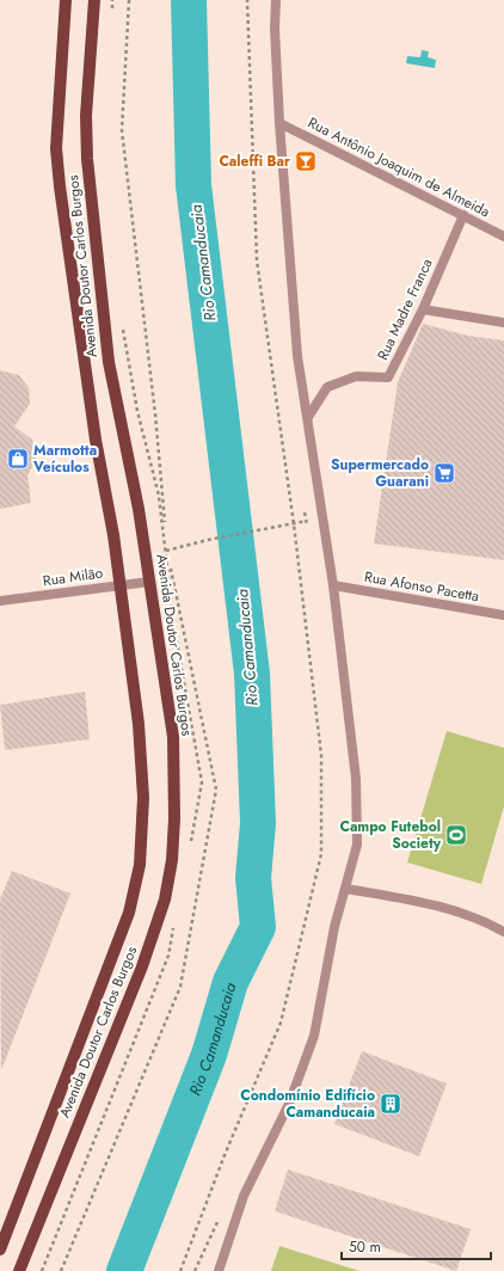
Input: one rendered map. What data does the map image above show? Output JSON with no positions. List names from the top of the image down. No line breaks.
{"streets":{"main road":["Avenida Doutor Carlos Burgos"],"street":["Rua Antônio Joaquim de Almeida","Rua Madre Franca","Rua Milão","Rua Afonso Pacetta"]},"crossings":[["Rua Antônio Joaquim de Almeida","Rua Madre Franca"],["Avenida Doutor Carlos Burgos","Rua Milão"]],"water":["Rio Camanducaia"],"places":{"bar":["Caleffi Bar"],"shop":["Marmotta Veículos"],"supermarket":["Supermercado Guarani"],"sports":["Campo Futebol Society"],"building":["Condomínio Edifício Camanducaia"]},"scale_bar":"50 m"}
